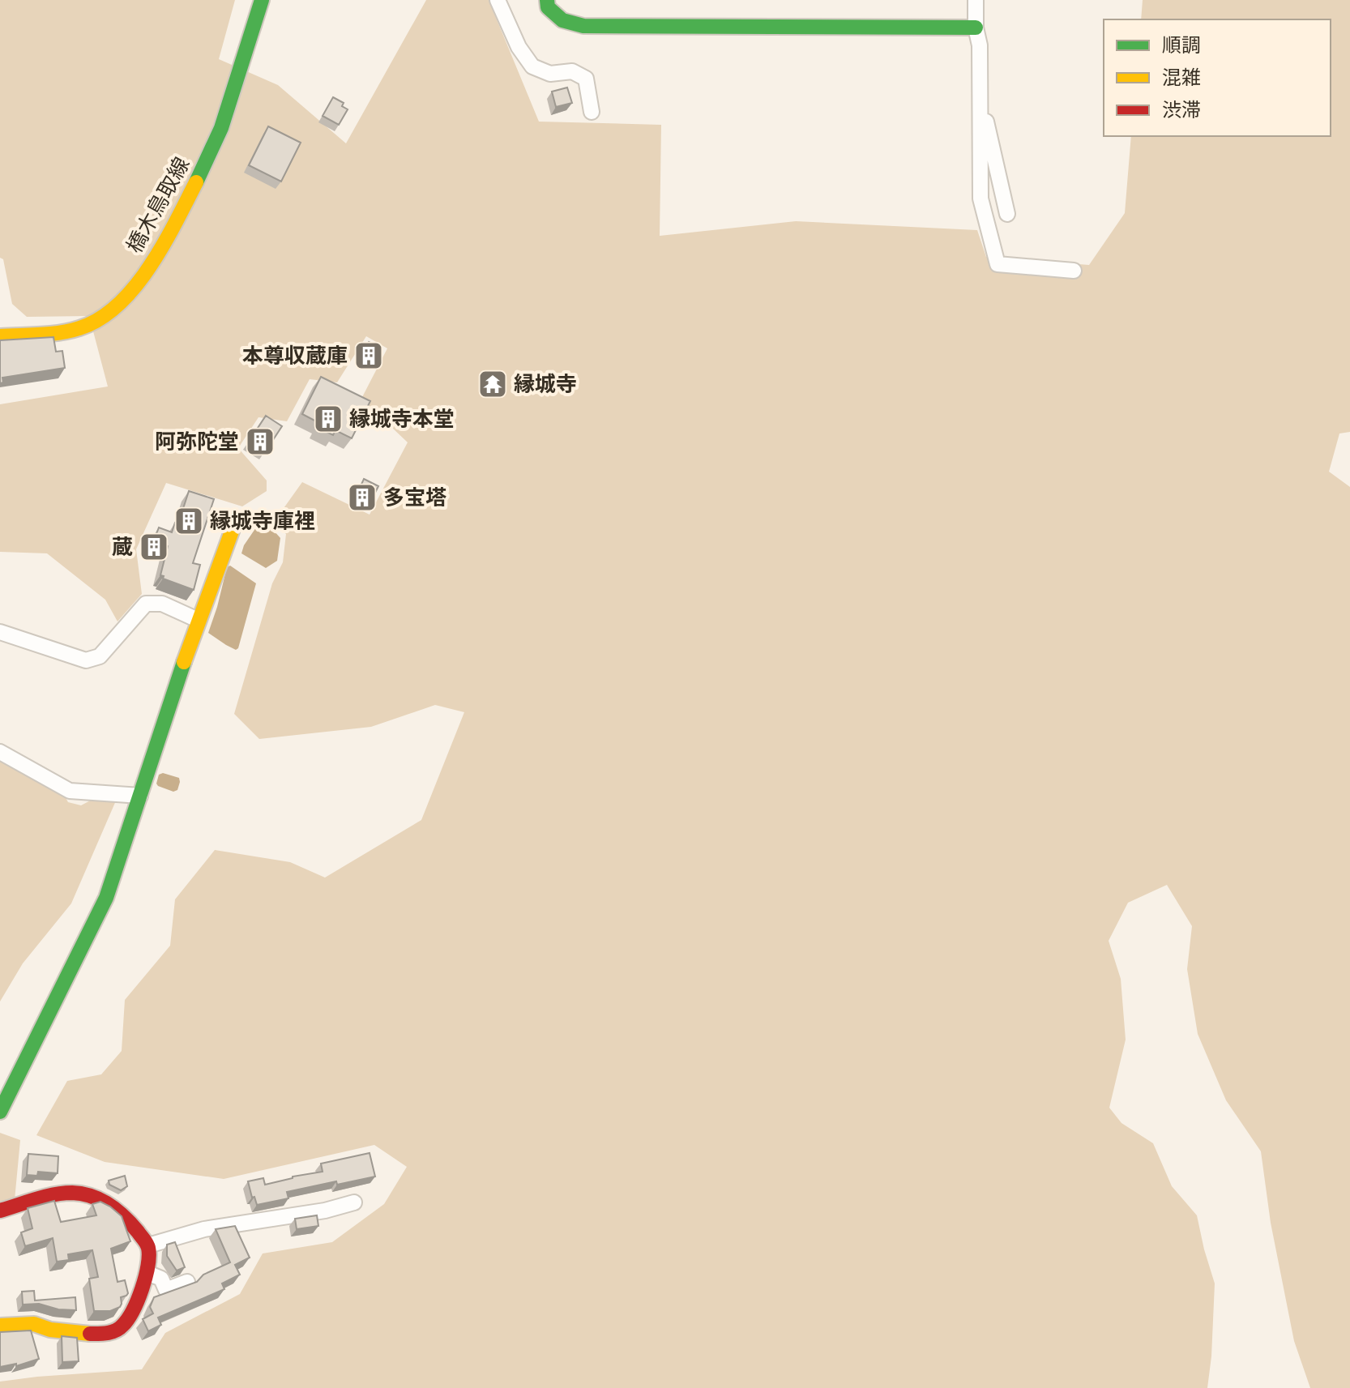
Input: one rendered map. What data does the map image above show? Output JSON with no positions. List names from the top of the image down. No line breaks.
{"streets":{"street":["橋木鳥取線"]},"places":{"building":["本尊収蔵庫","縁城寺本堂","阿弥陀堂","多宝塔","縁城寺庫裡","蔵"],"temple":["縁城寺"]},"legend":["順調","混雑","渋滞"]}
